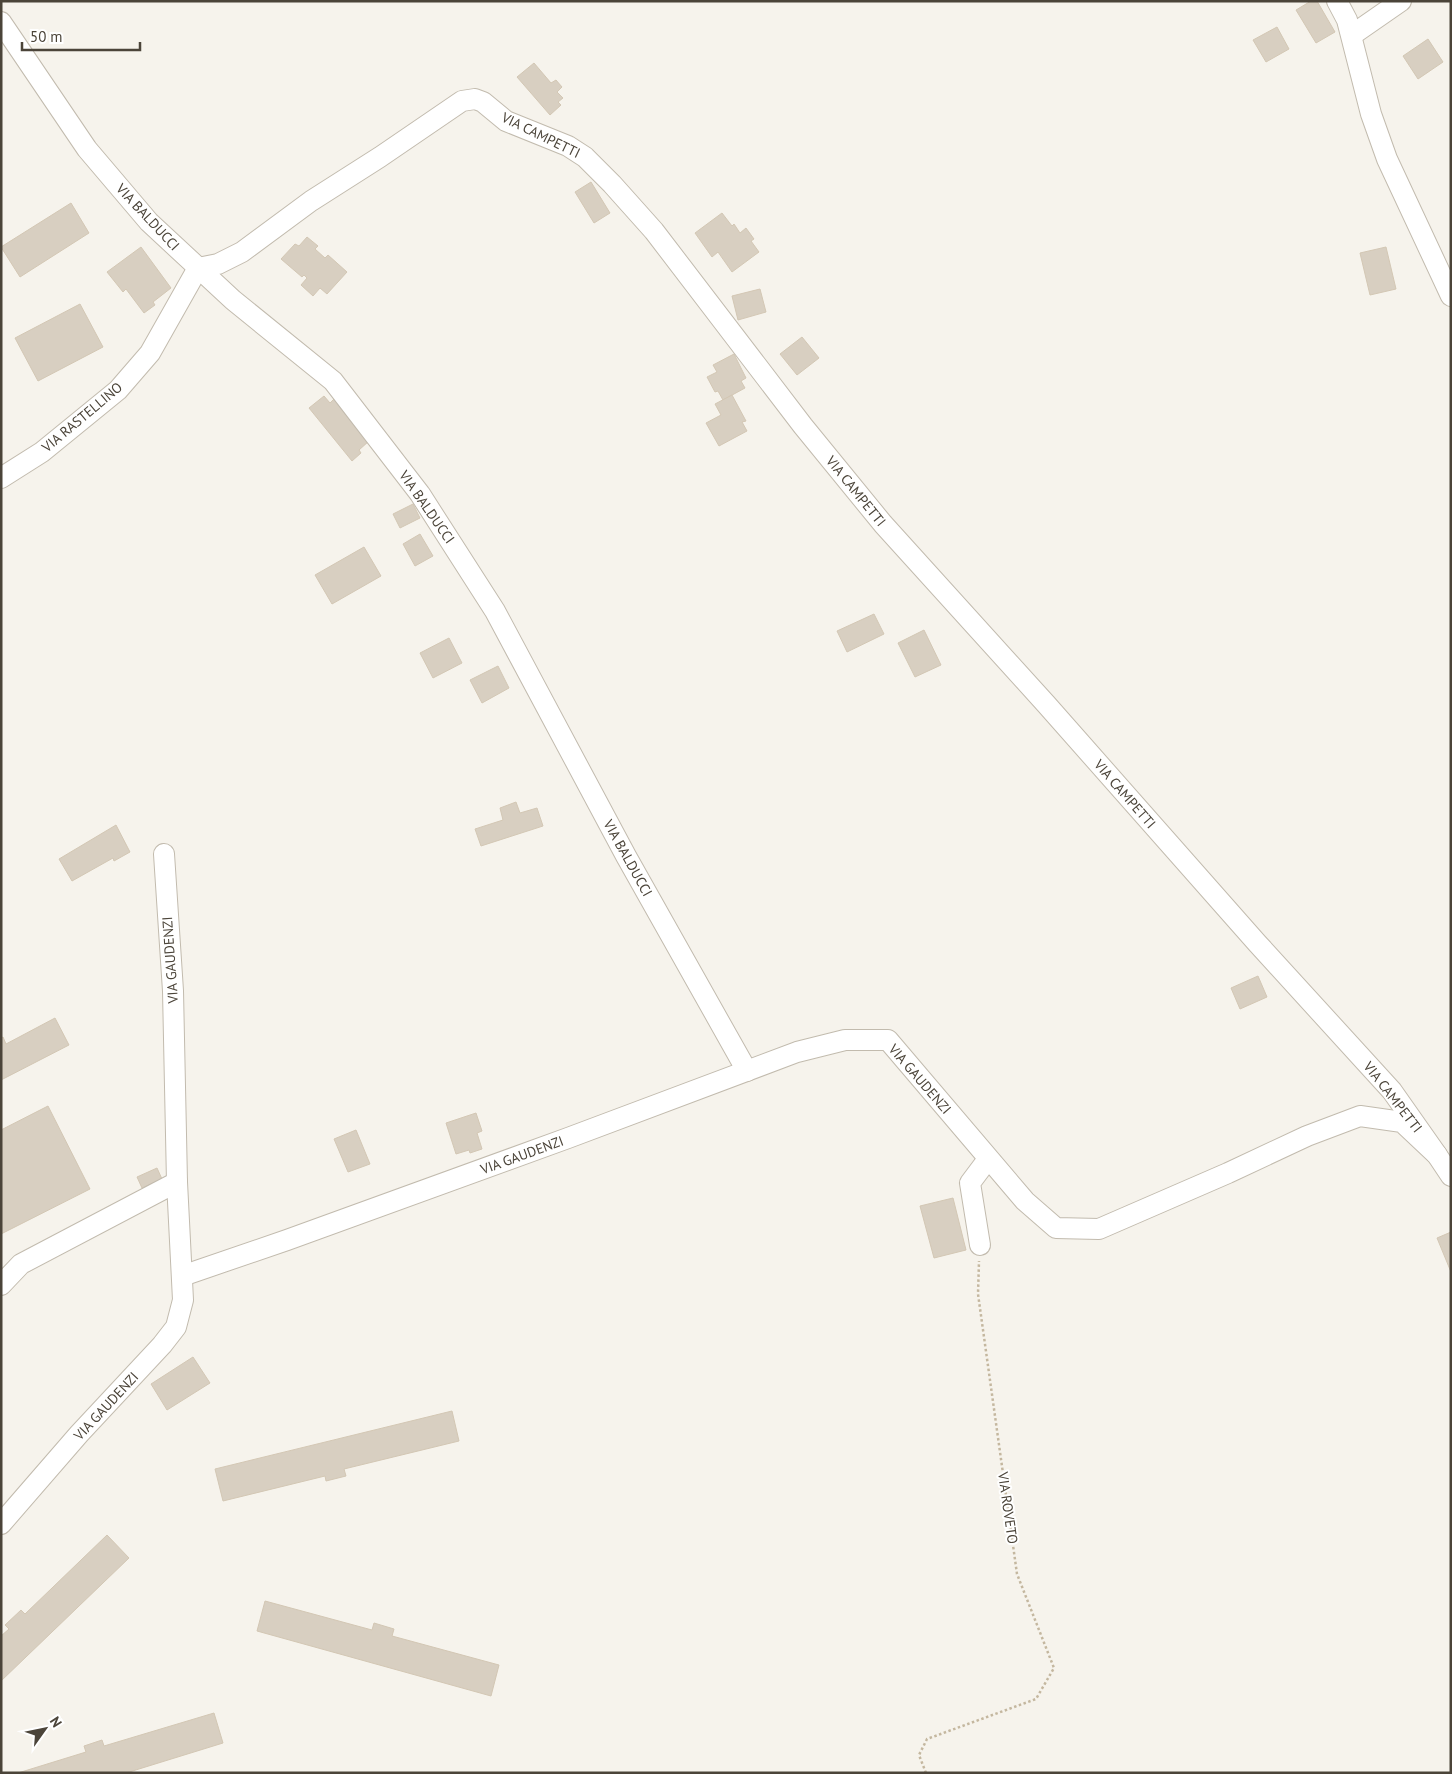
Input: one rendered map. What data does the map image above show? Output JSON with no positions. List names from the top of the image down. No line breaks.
{"streets":{"street":["VIA CAMPETTI","VIA BALDUCCI","VIA RASTELLINO","VIA GAUDENZI"],"path":["VIA ROVETO"]},"crossings":[["VIA CAMPETTI","VIA BALDUCCI"],["VIA CAMPETTI","VIA RASTELLINO"],["VIA CAMPETTI","VIA GAUDENZI"],["VIA BALDUCCI","VIA RASTELLINO"],["VIA BALDUCCI","VIA GAUDENZI"]],"scale_bar":"50 m","north":"top right"}
